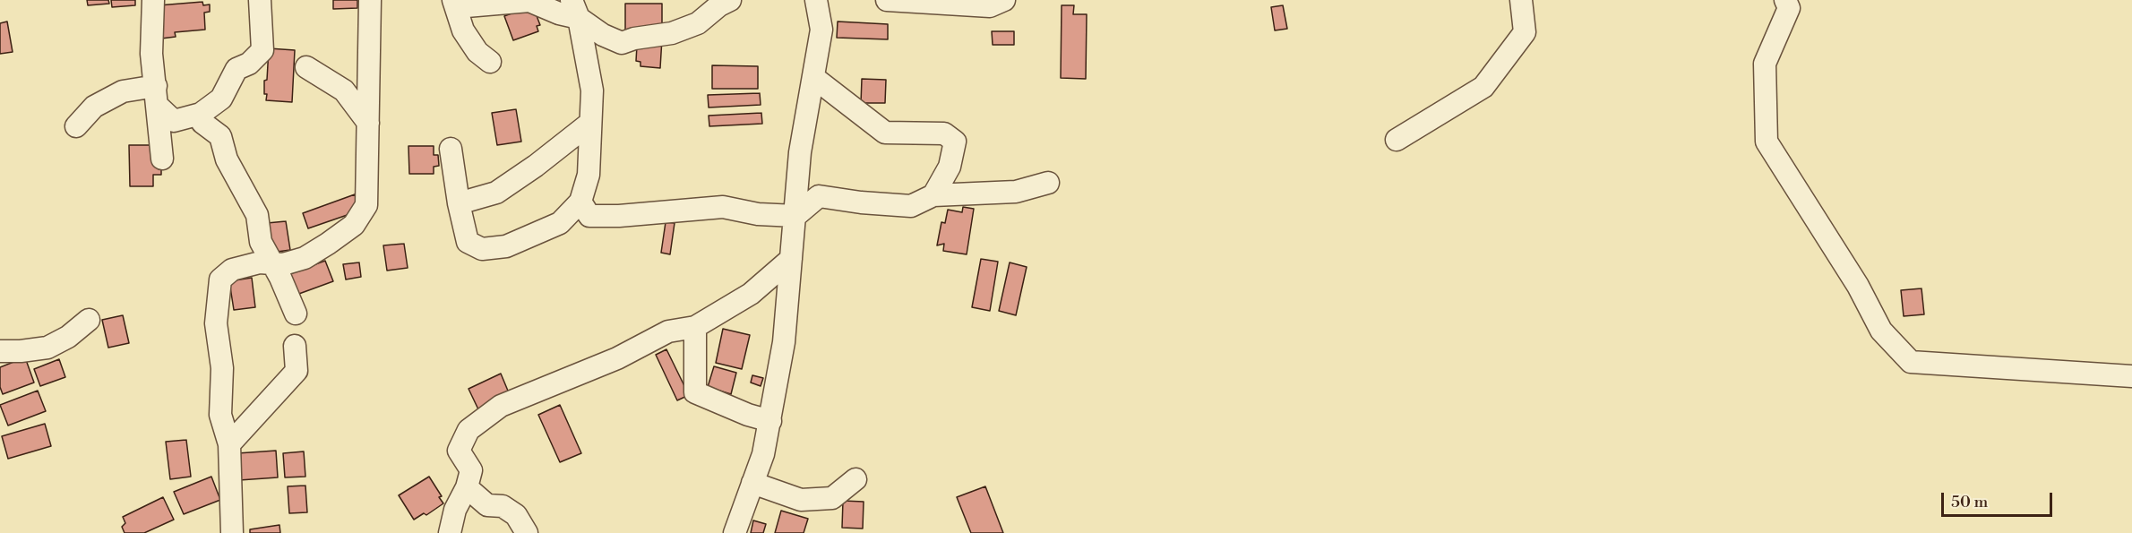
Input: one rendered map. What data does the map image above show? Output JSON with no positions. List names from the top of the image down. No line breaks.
{"scale_bar":"50 m"}
